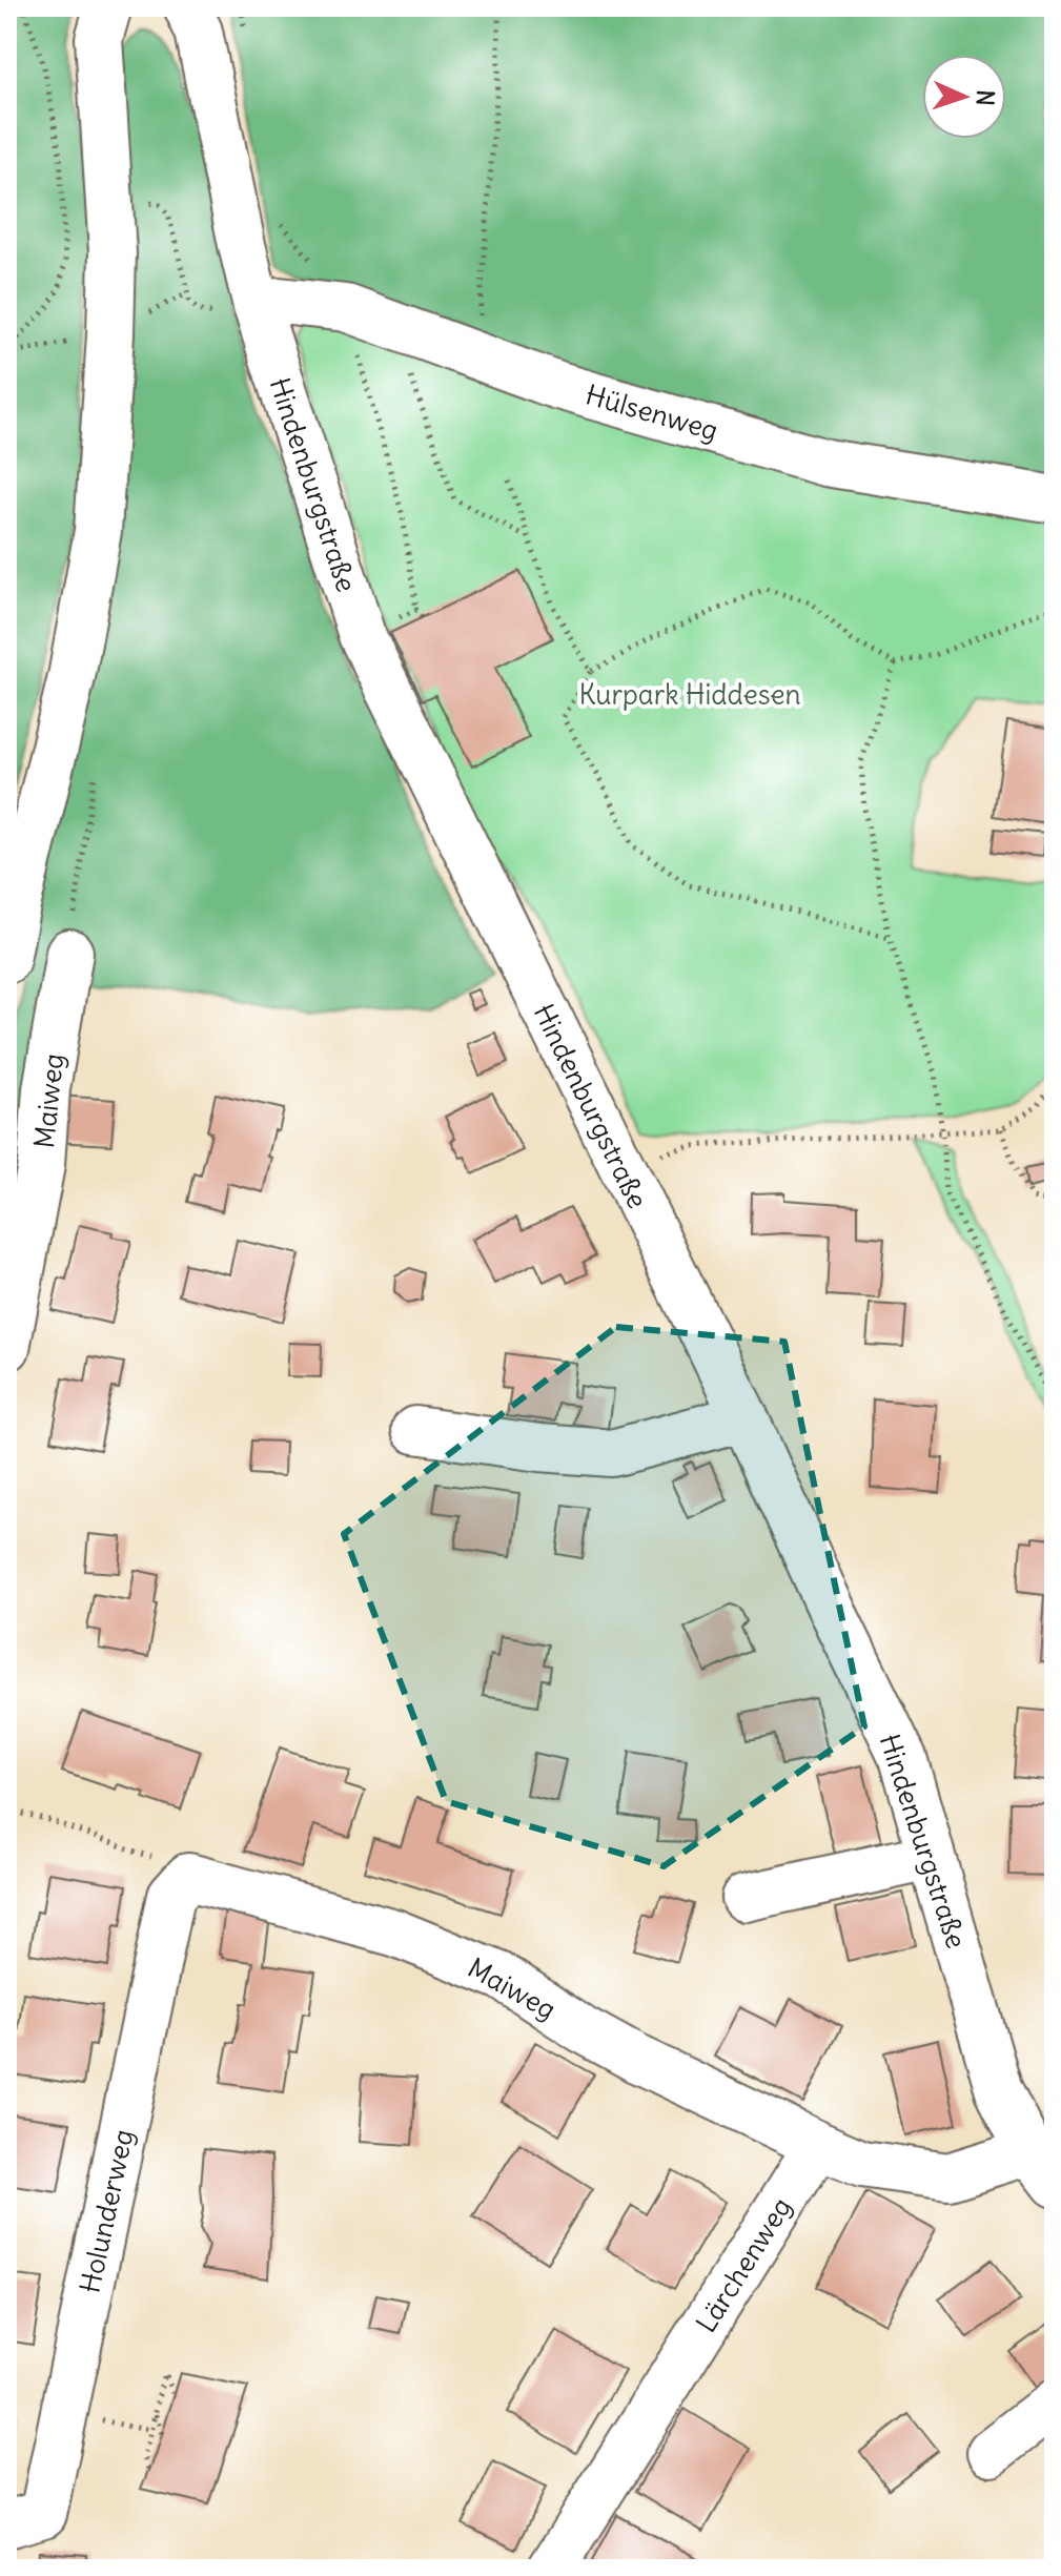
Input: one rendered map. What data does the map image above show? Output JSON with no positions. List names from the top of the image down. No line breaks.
{"streets":{"street":["Hülsenweg","Hindenburgstraße","Maiweg","Holunderweg","Lärchenweg"]},"crossings":[["Hülsenweg","Hindenburgstraße"],["Maiweg","Holunderweg"],["Maiweg","Lärchenweg"]],"parks":["Kurpark Hiddesen"],"north":"right"}
